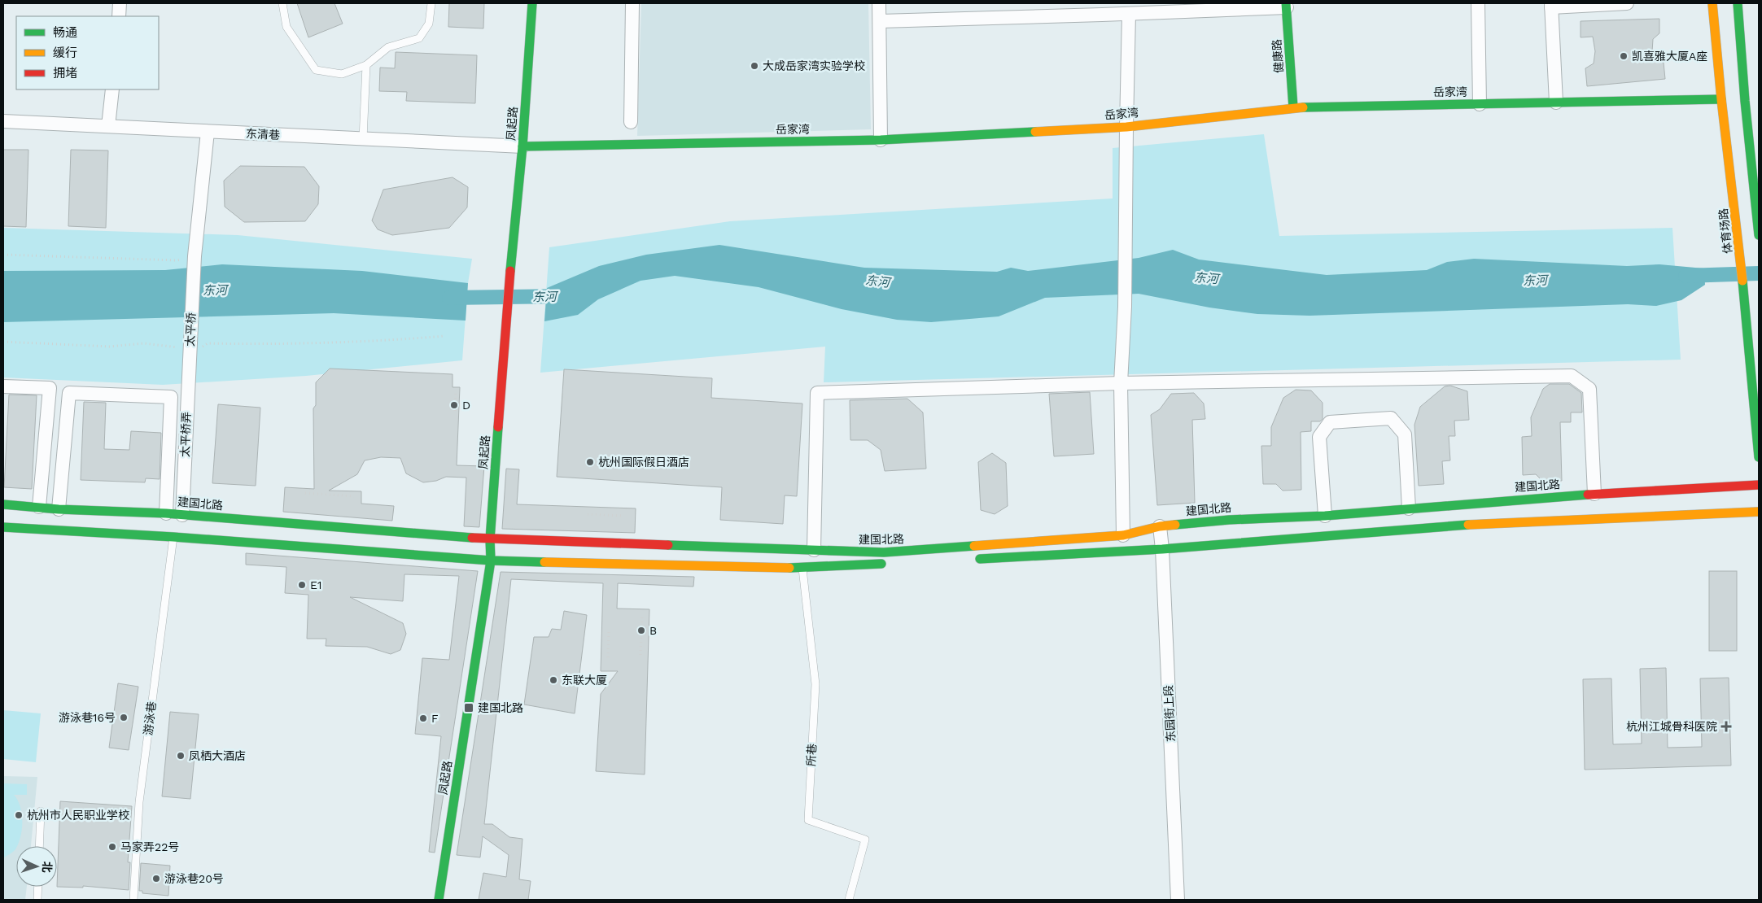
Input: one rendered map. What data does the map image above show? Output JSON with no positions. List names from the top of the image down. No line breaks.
{"streets":{"main road":["健康路","岳家湾","凤起路","体育场路","建国北路"],"street":["东清巷","太平桥","太平桥弄","东园街上段"],"lane":["游泳巷","所巷"]},"crossings":[["健康路","岳家湾"],["岳家湾","凤起路"],["岳家湾","东清巷"],["岳家湾","体育场路"],["凤起路","东清巷"],["凤起路","建国北路"],["太平桥","太平桥弄"],["太平桥弄","建国北路"],["建国北路","东园街上段"]],"water":["东河"],"places":{"other":["凯喜雅大厦A座","大成岳家湾实验学校","D","杭州国际假日酒店","E1","B","东联大厦","游泳巷16号","F","凤栖大酒店","杭州市人民职业学校","马家弄22号","游泳巷20号"],"transit":["建国北路"],"health":["杭州江城骨科医院"]},"legend":["畅通","缓行","拥堵"],"north":"right"}
